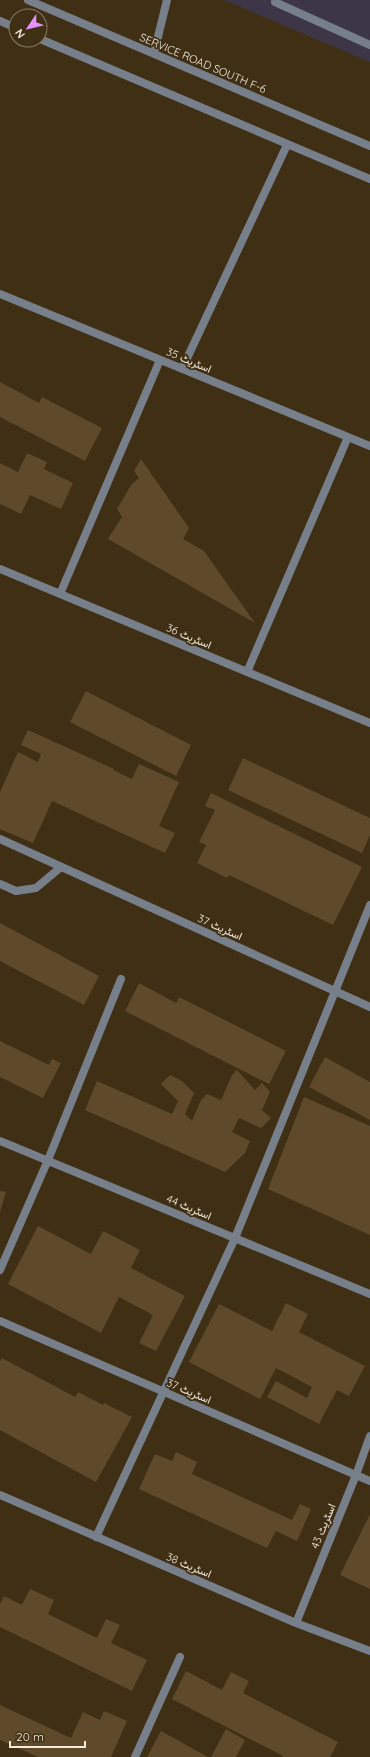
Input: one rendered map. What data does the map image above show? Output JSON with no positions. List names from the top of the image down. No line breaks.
{"streets":{"street":["SERVICE ROAD SOUTH F-6","اسٹریٹ 35","اسٹریٹ 36","اسٹریٹ 37","اسٹریٹ 44","اسٹریٹ 43","اسٹریٹ 38"]},"crossings":[["اسٹریٹ 37","اسٹریٹ 43"],["اسٹریٹ 43","اسٹریٹ 38"]],"scale_bar":"20 m","north":"bottom left"}
